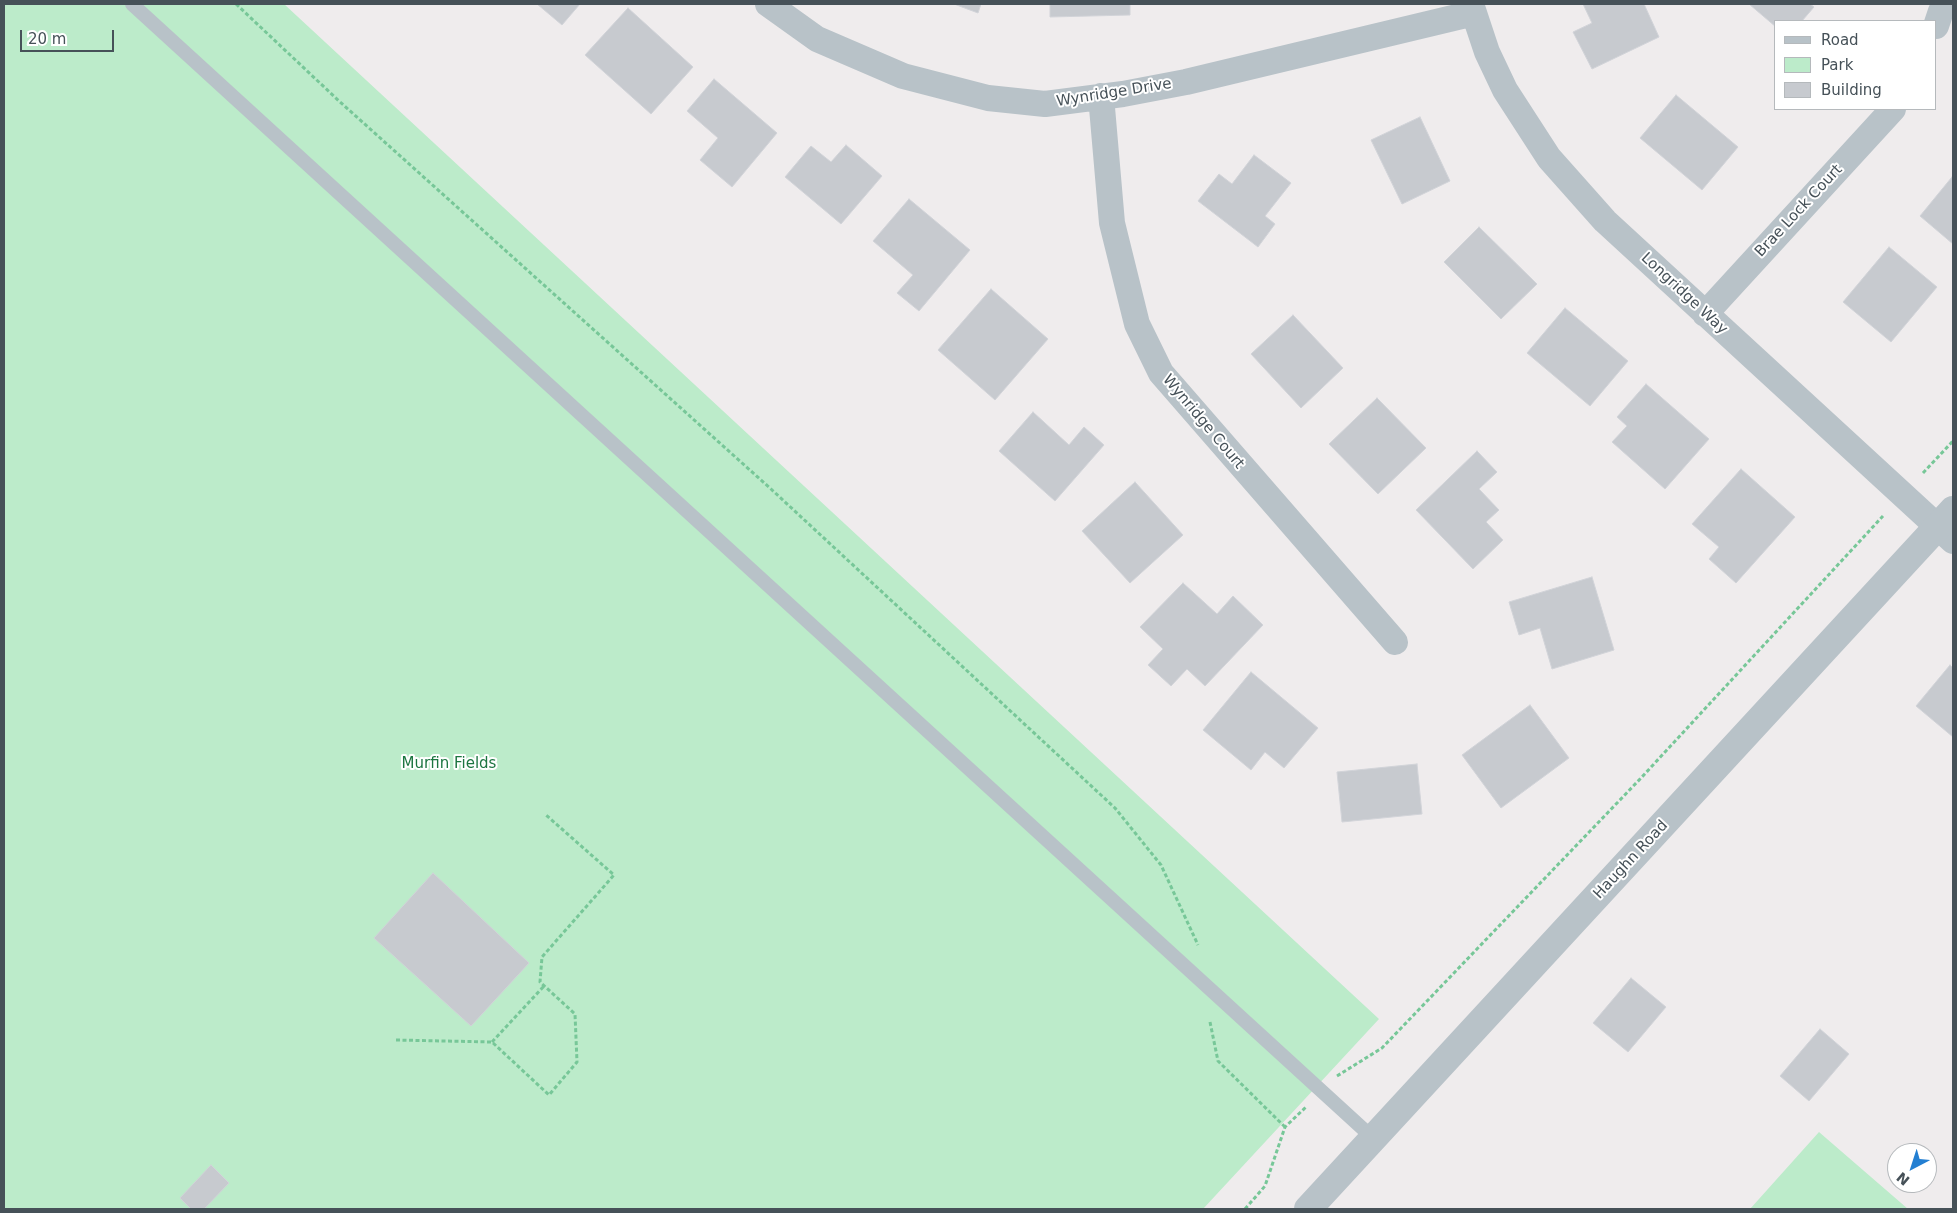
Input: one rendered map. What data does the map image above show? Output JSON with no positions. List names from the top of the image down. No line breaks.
{"streets":{"street":["Wynridge Drive","Brae Lock Court","Longridge Way","Wynridge Court","Haughn Road"]},"crossings":[["Wynridge Drive","Longridge Way"],["Wynridge Drive","Wynridge Court"],["Brae Lock Court","Longridge Way"],["Longridge Way","Haughn Road"]],"parks":["Murfin Fields"],"legend":["Road","Park","Building"],"scale_bar":"20 m","north":"bottom left"}
